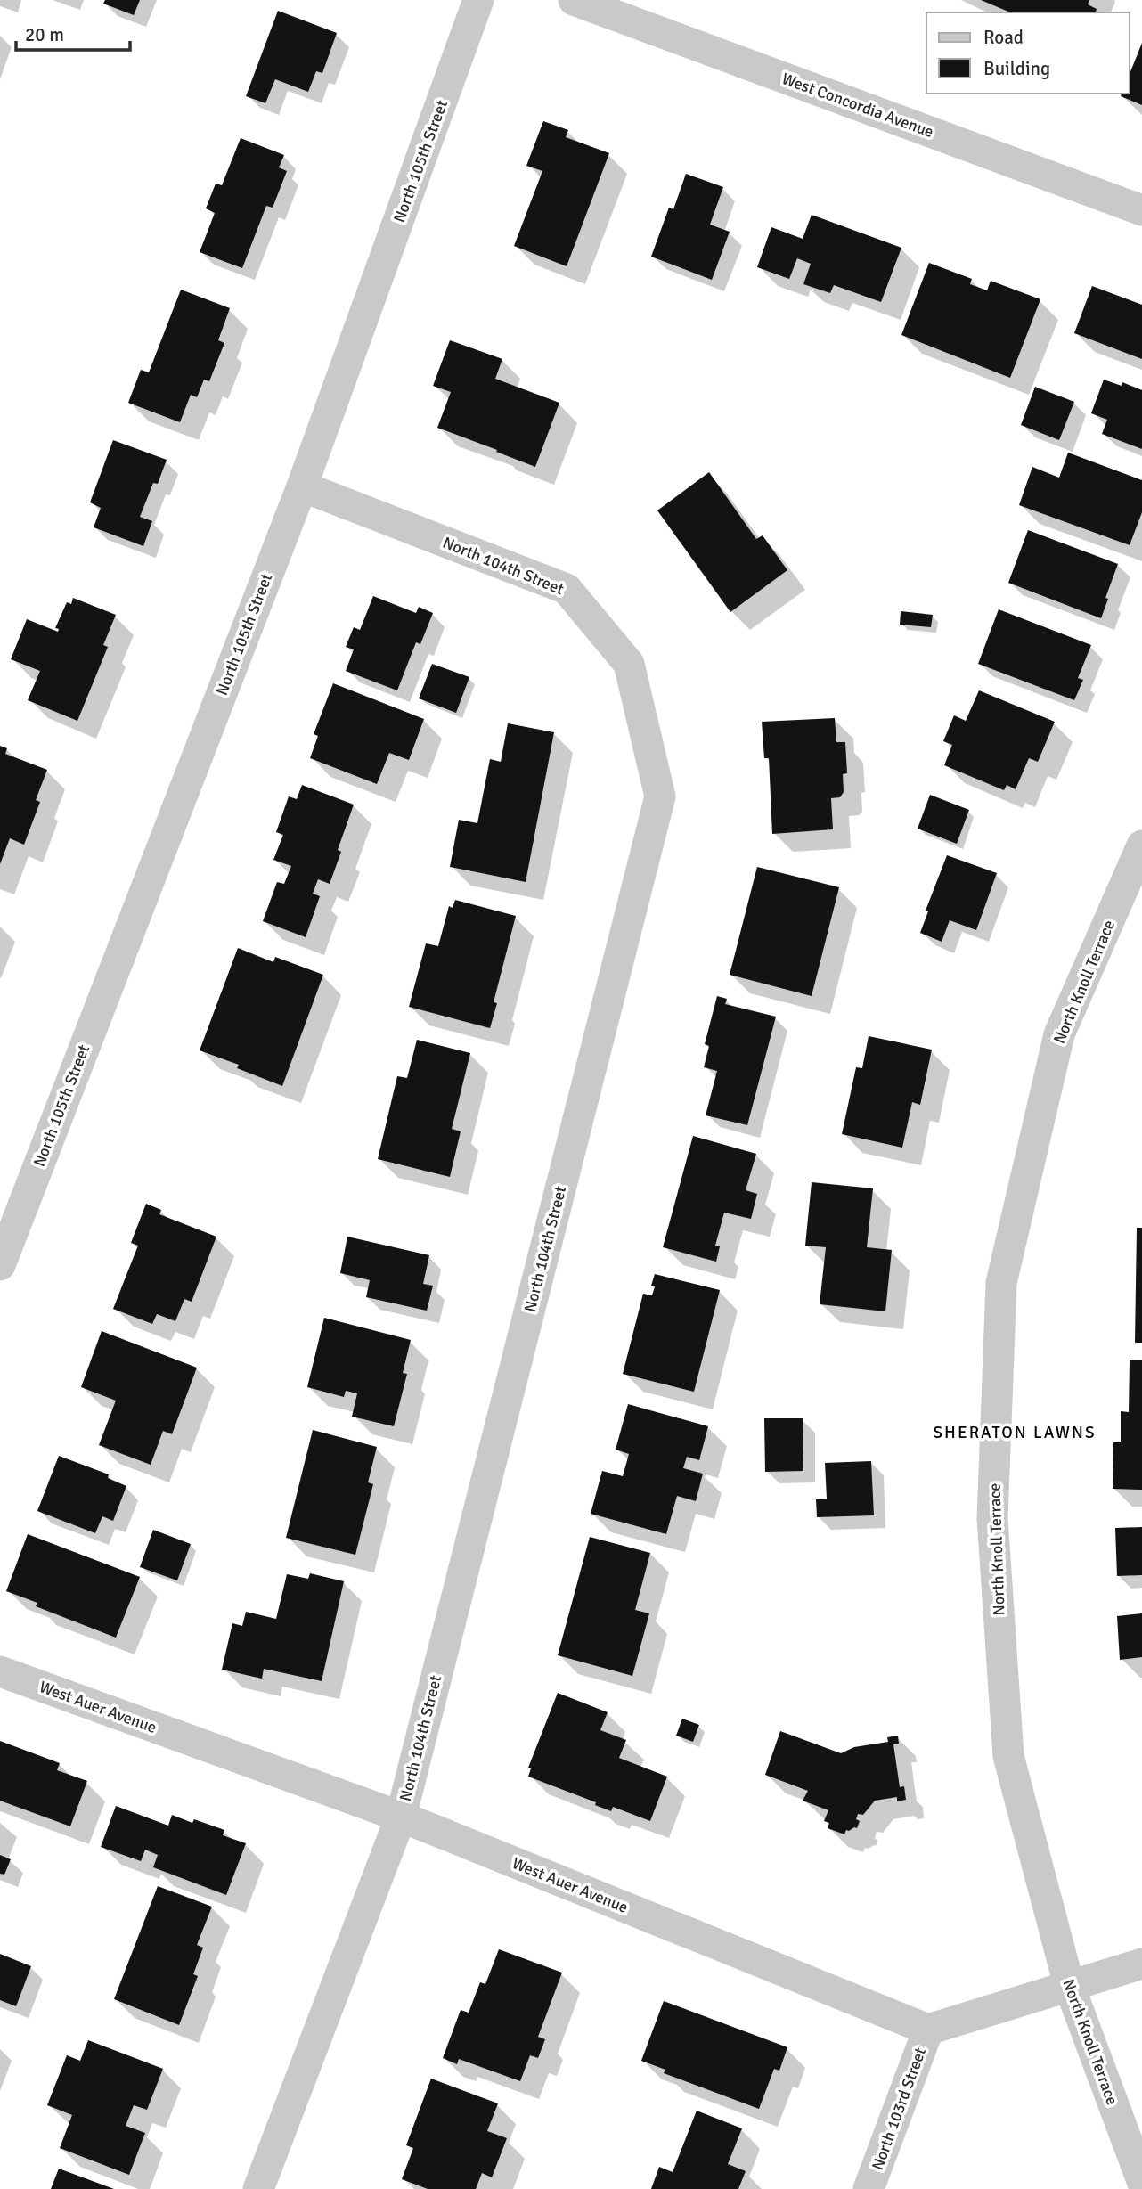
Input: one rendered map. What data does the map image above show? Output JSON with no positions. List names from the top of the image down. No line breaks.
{"streets":{"street":["West Concordia Avenue","North 105th Street","North 104th Street","North Knoll Terrace","West Auer Avenue","North 103rd Street"]},"crossings":[["North 105th Street","North 104th Street"],["North 104th Street","West Auer Avenue"],["West Auer Avenue","North 103rd Street"]],"districts":["SHERATON LAWNS"],"legend":["Road","Building"],"scale_bar":"20 m"}
